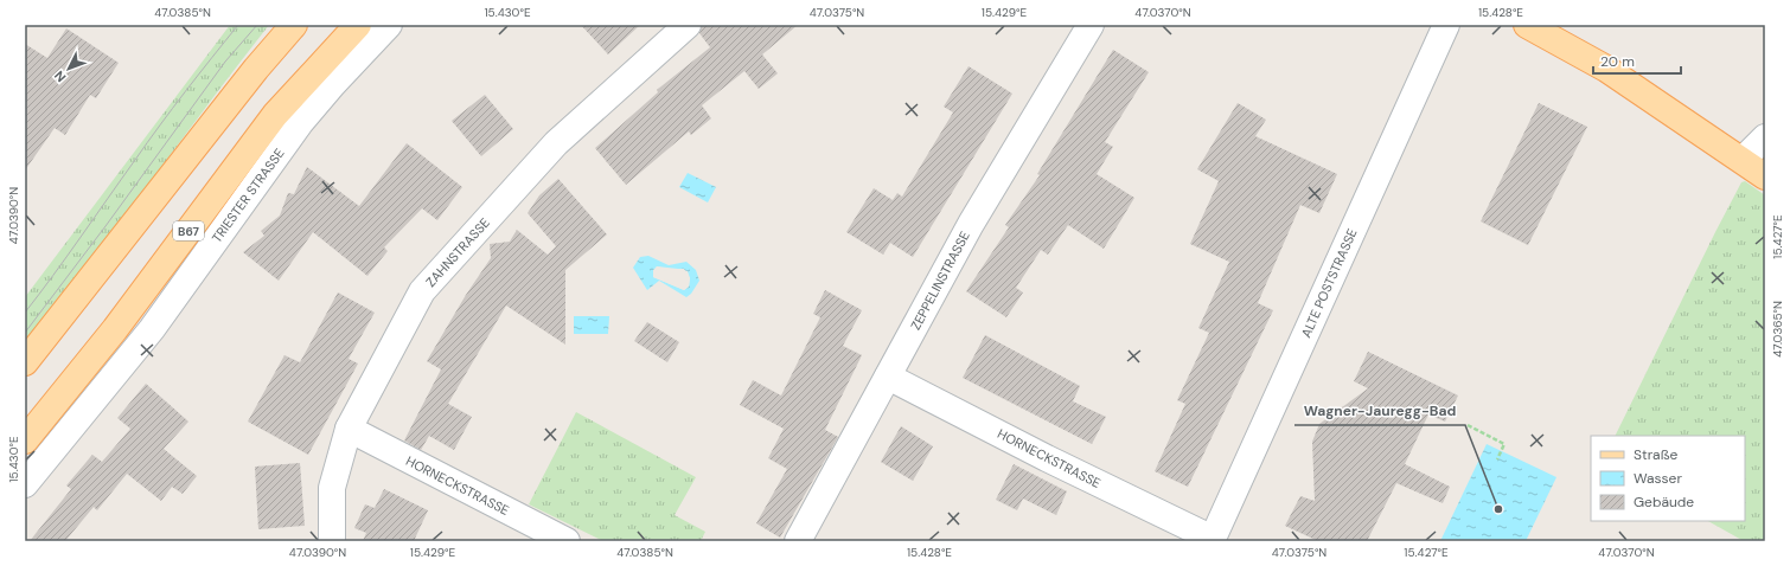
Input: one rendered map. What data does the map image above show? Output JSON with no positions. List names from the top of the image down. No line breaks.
{"streets":{"main road":["TRIESTER STRASSE","B67"],"street":["ZAHNSTRASSE","ZEPPELINSTRASSE","ALTE POSTSTRASSE","HORNECKSTRASSE"]},"crossings":[["ZAHNSTRASSE","HORNECKSTRASSE"],["ZEPPELINSTRASSE","HORNECKSTRASSE"],["ALTE POSTSTRASSE","HORNECKSTRASSE"]],"places":["Wagner-Jauregg-Bad"],"legend":["Straße","Wasser","Gebäude"],"scale_bar":"20 m","north":"bottom left","coordinates":["47.0385°N","15.430°E","47.0375°N","15.429°E","47.0370°N","15.428°E","47.0390°N","15.427°E","47.0365°N"]}
